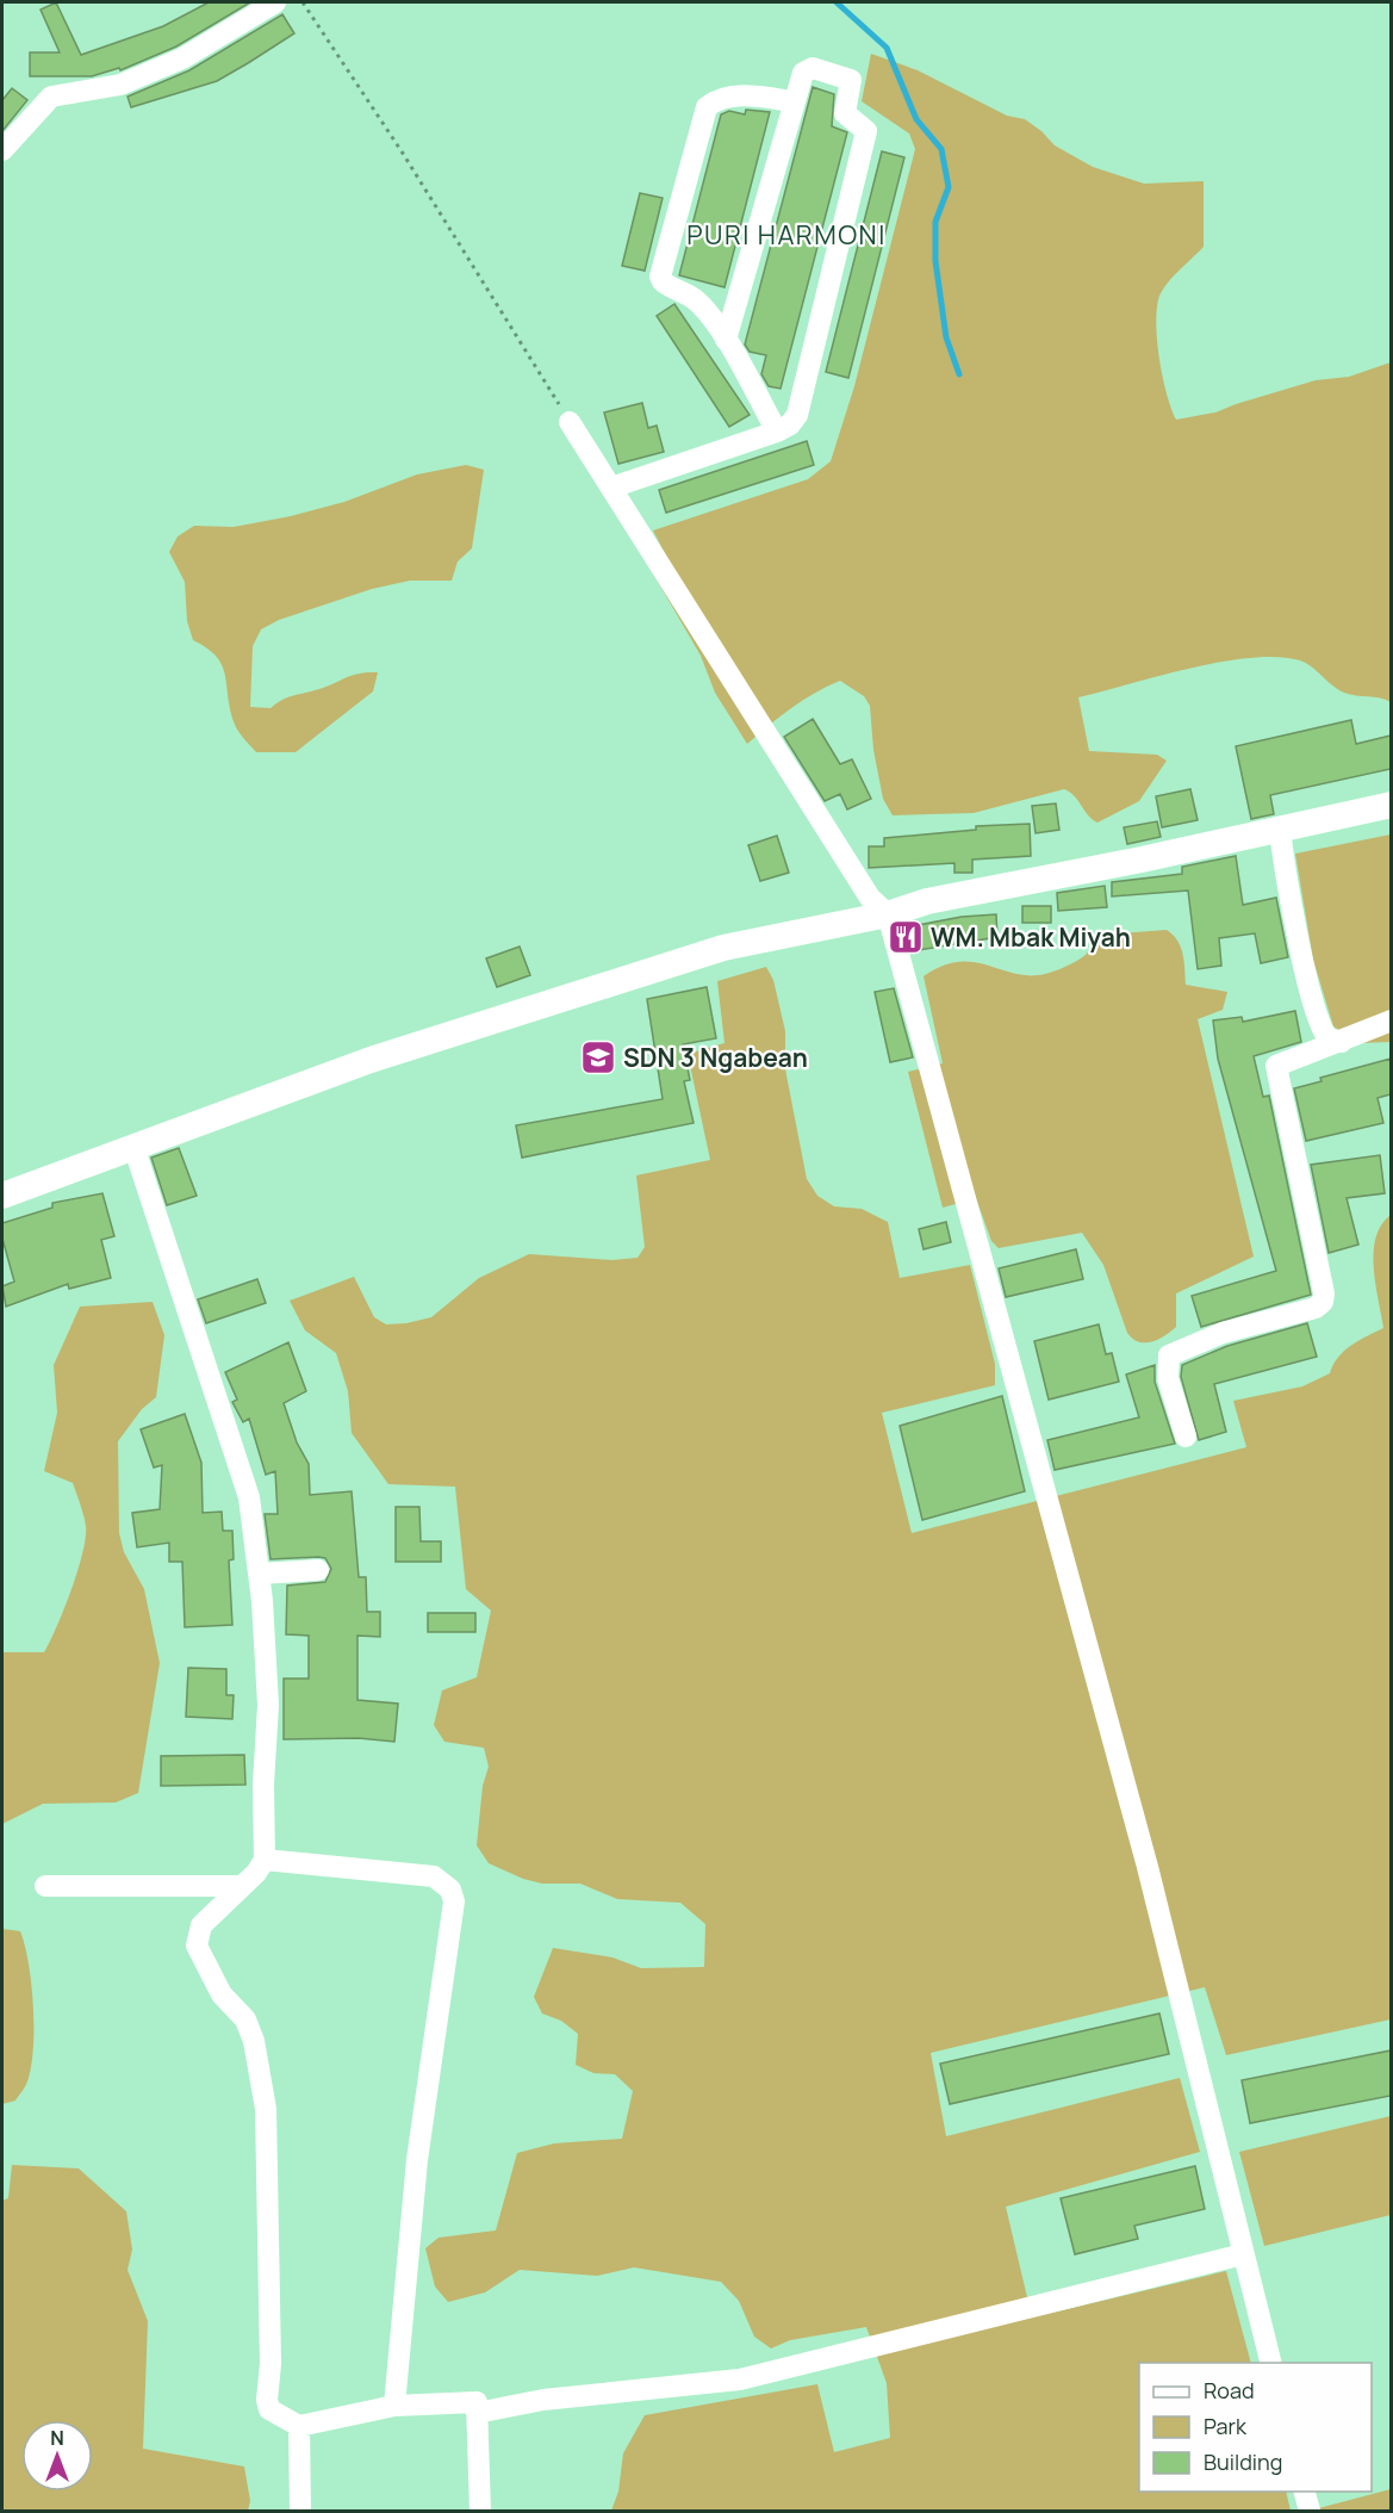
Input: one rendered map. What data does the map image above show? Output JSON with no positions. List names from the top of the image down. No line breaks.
{"districts":["PURI HARMONI"],"places":{"restaurant":["WM. Mbak Miyah"],"school or university":["SDN 3 Ngabean"]},"legend":["Road","Park","Building"],"north":"top"}
